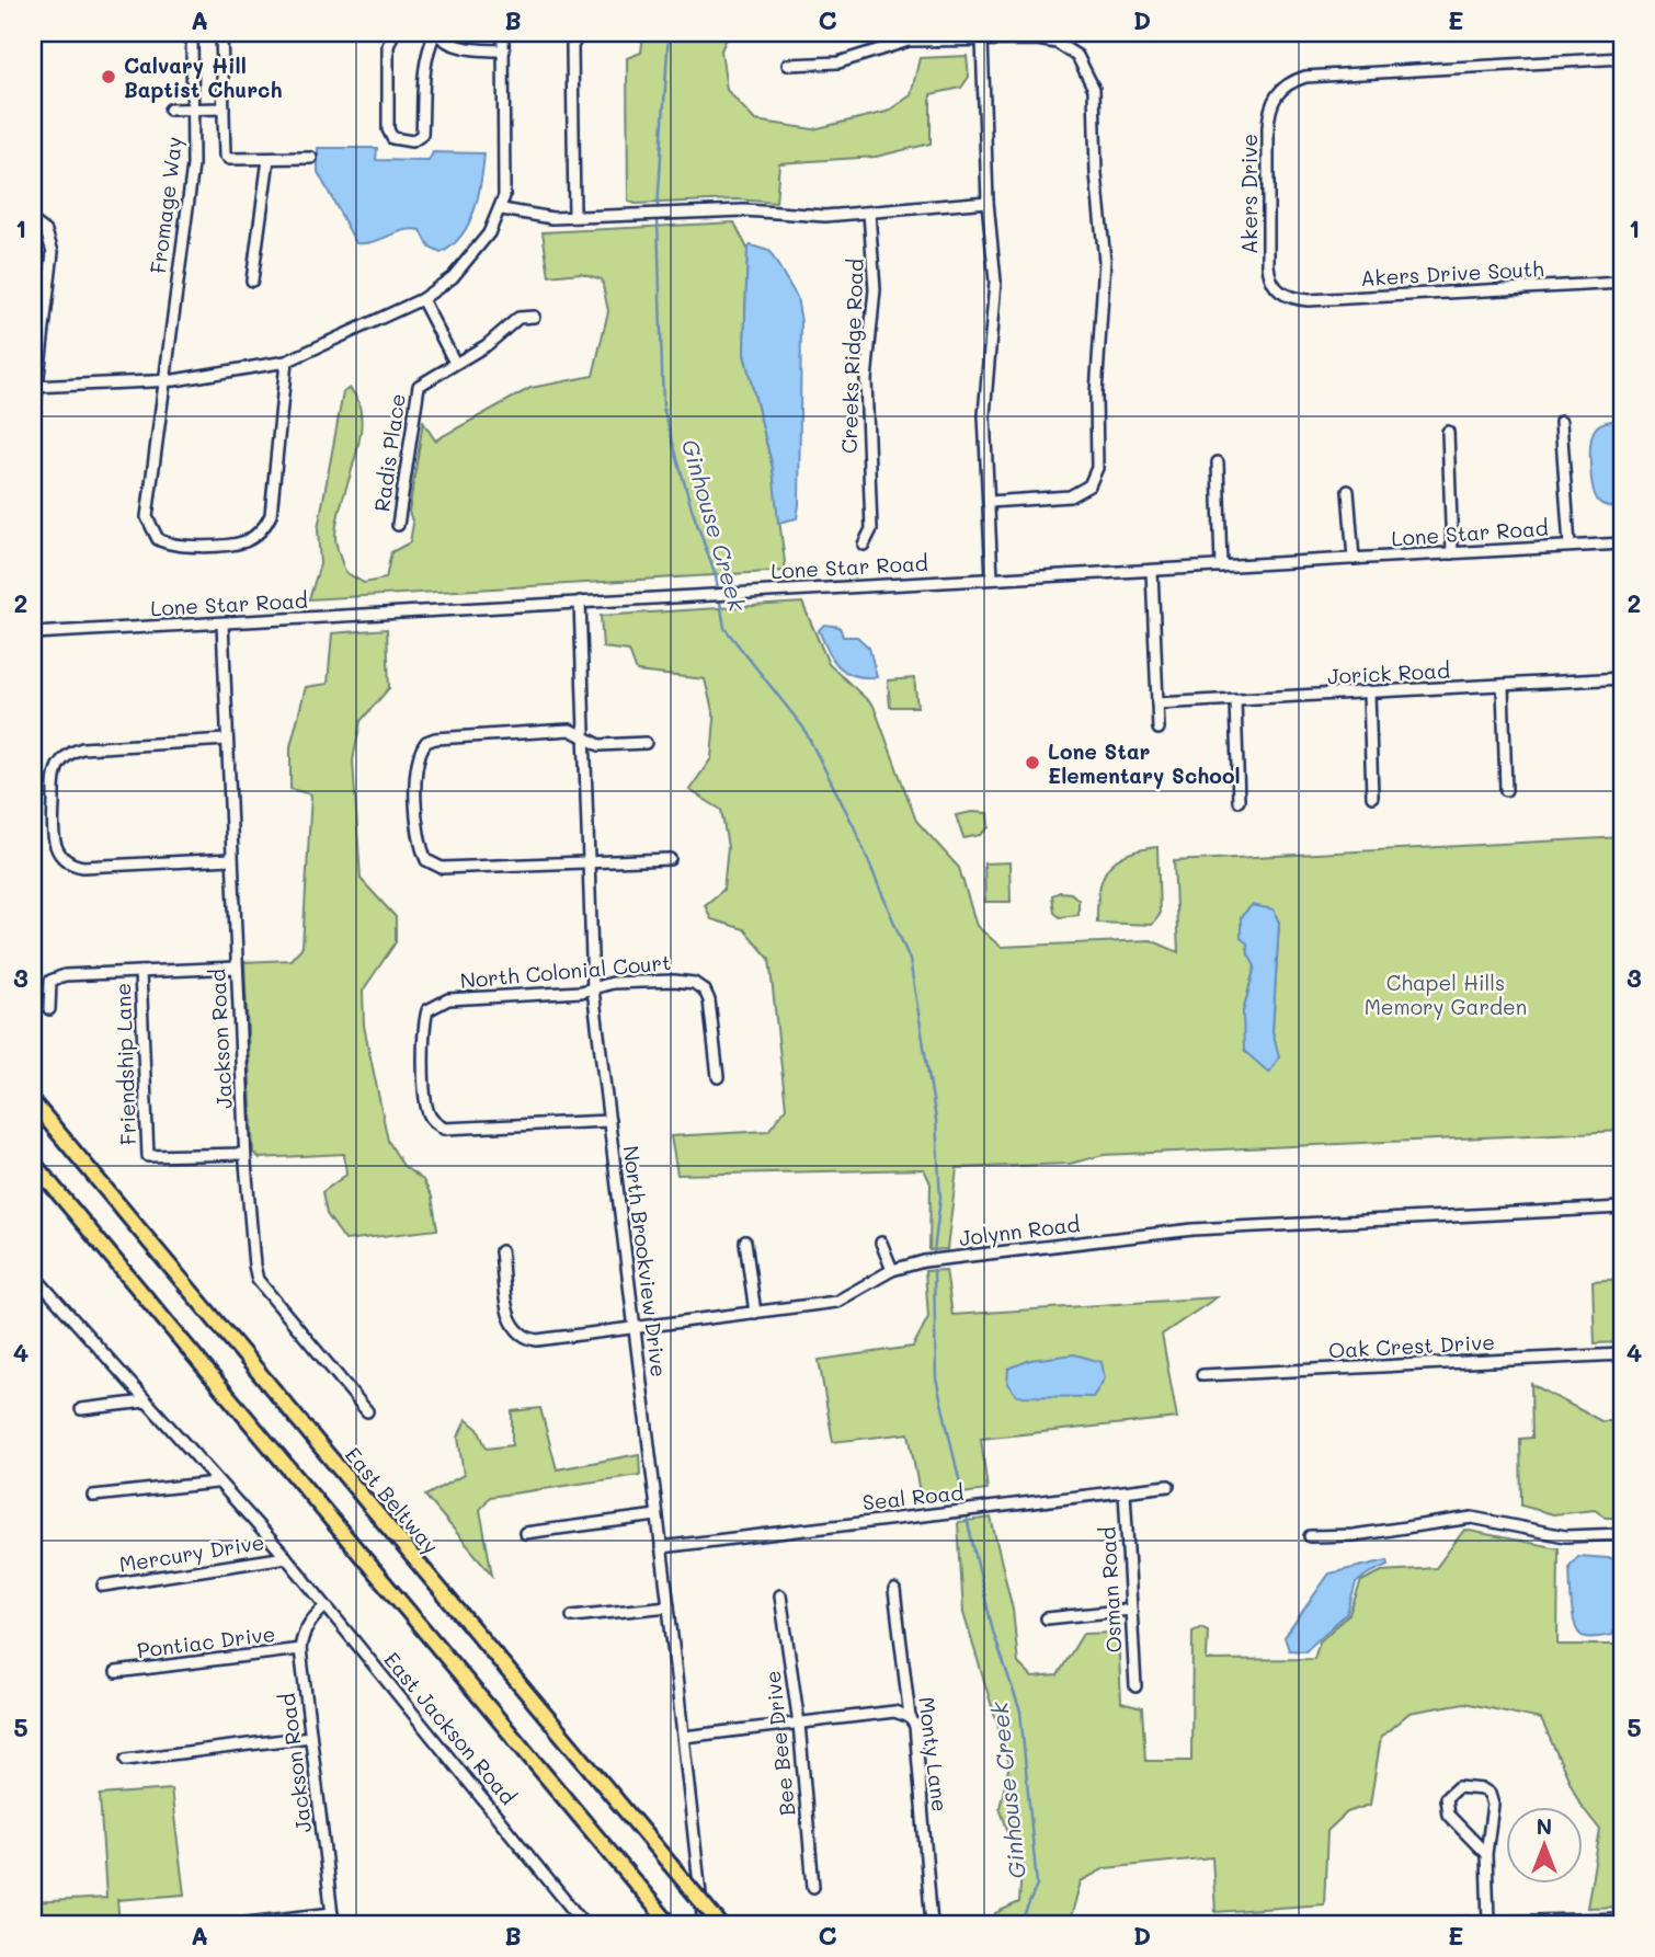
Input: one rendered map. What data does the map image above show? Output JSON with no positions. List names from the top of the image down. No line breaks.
{"streets":{"highway":["East Beltway"],"street":["Akers Drive","Fromage Way","Akers Drive South","Creeks Ridge Road","Radis Place","Lone Star Road","Jorick Road","North Colonial Court","Jackson Road","Friendship Lane","Jolynn Road","North Brookview Drive","Oak Crest Drive","Seal Road","Mercury Drive","Osman Road","Pontiac Drive","East Jackson Road","Bee Bee Drive","Monty Lane"]},"crossings":[["Akers Drive","Akers Drive South"],["Lone Star Road","Jackson Road"],["Lone Star Road","North Brookview Drive"],["North Colonial Court","North Brookview Drive"],["Jackson Road","Friendship Lane"],["Jackson Road","Pontiac Drive"],["Jackson Road","East Jackson Road"],["Jolynn Road","North Brookview Drive"],["North Brookview Drive","Seal Road"],["Seal Road","Osman Road"],["Mercury Drive","East Jackson Road"]],"water":["Ginhouse Creek"],"parks":["Chapel Hills Memory Garden"],"places":["Calvary Hill Baptist Church","Lone Star Elementary School"],"north":"top","grid":{"columns":["A","B","C","D","E"],"rows":["1","2","3","4","5"]}}
